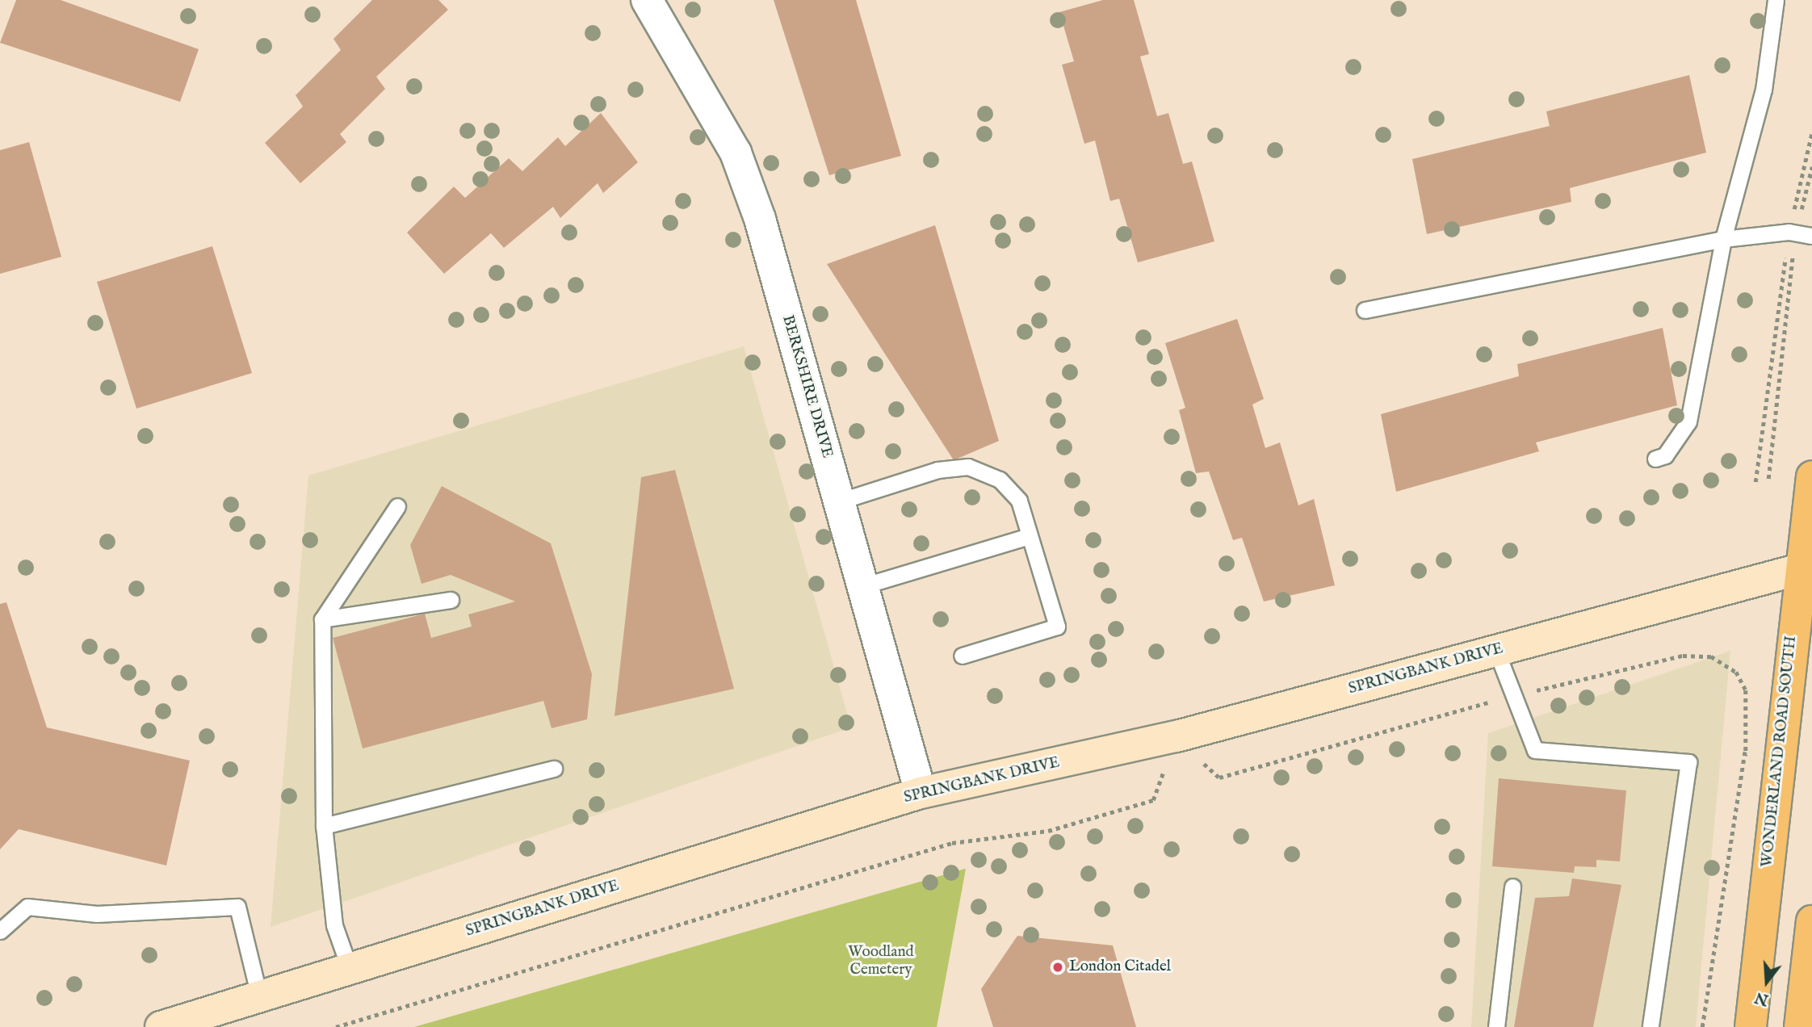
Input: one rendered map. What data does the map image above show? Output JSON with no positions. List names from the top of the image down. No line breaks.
{"streets":{"main road":["SPRINGBANK DRIVE","WONDERLAND ROAD SOUTH"],"street":["BERKSHIRE DRIVE"]},"crossings":[["BERKSHIRE DRIVE","SPRINGBANK DRIVE"],["SPRINGBANK DRIVE","WONDERLAND ROAD SOUTH"]],"parks":["Woodland Cemetery"],"places":["London Citadel"],"north":"bottom"}
